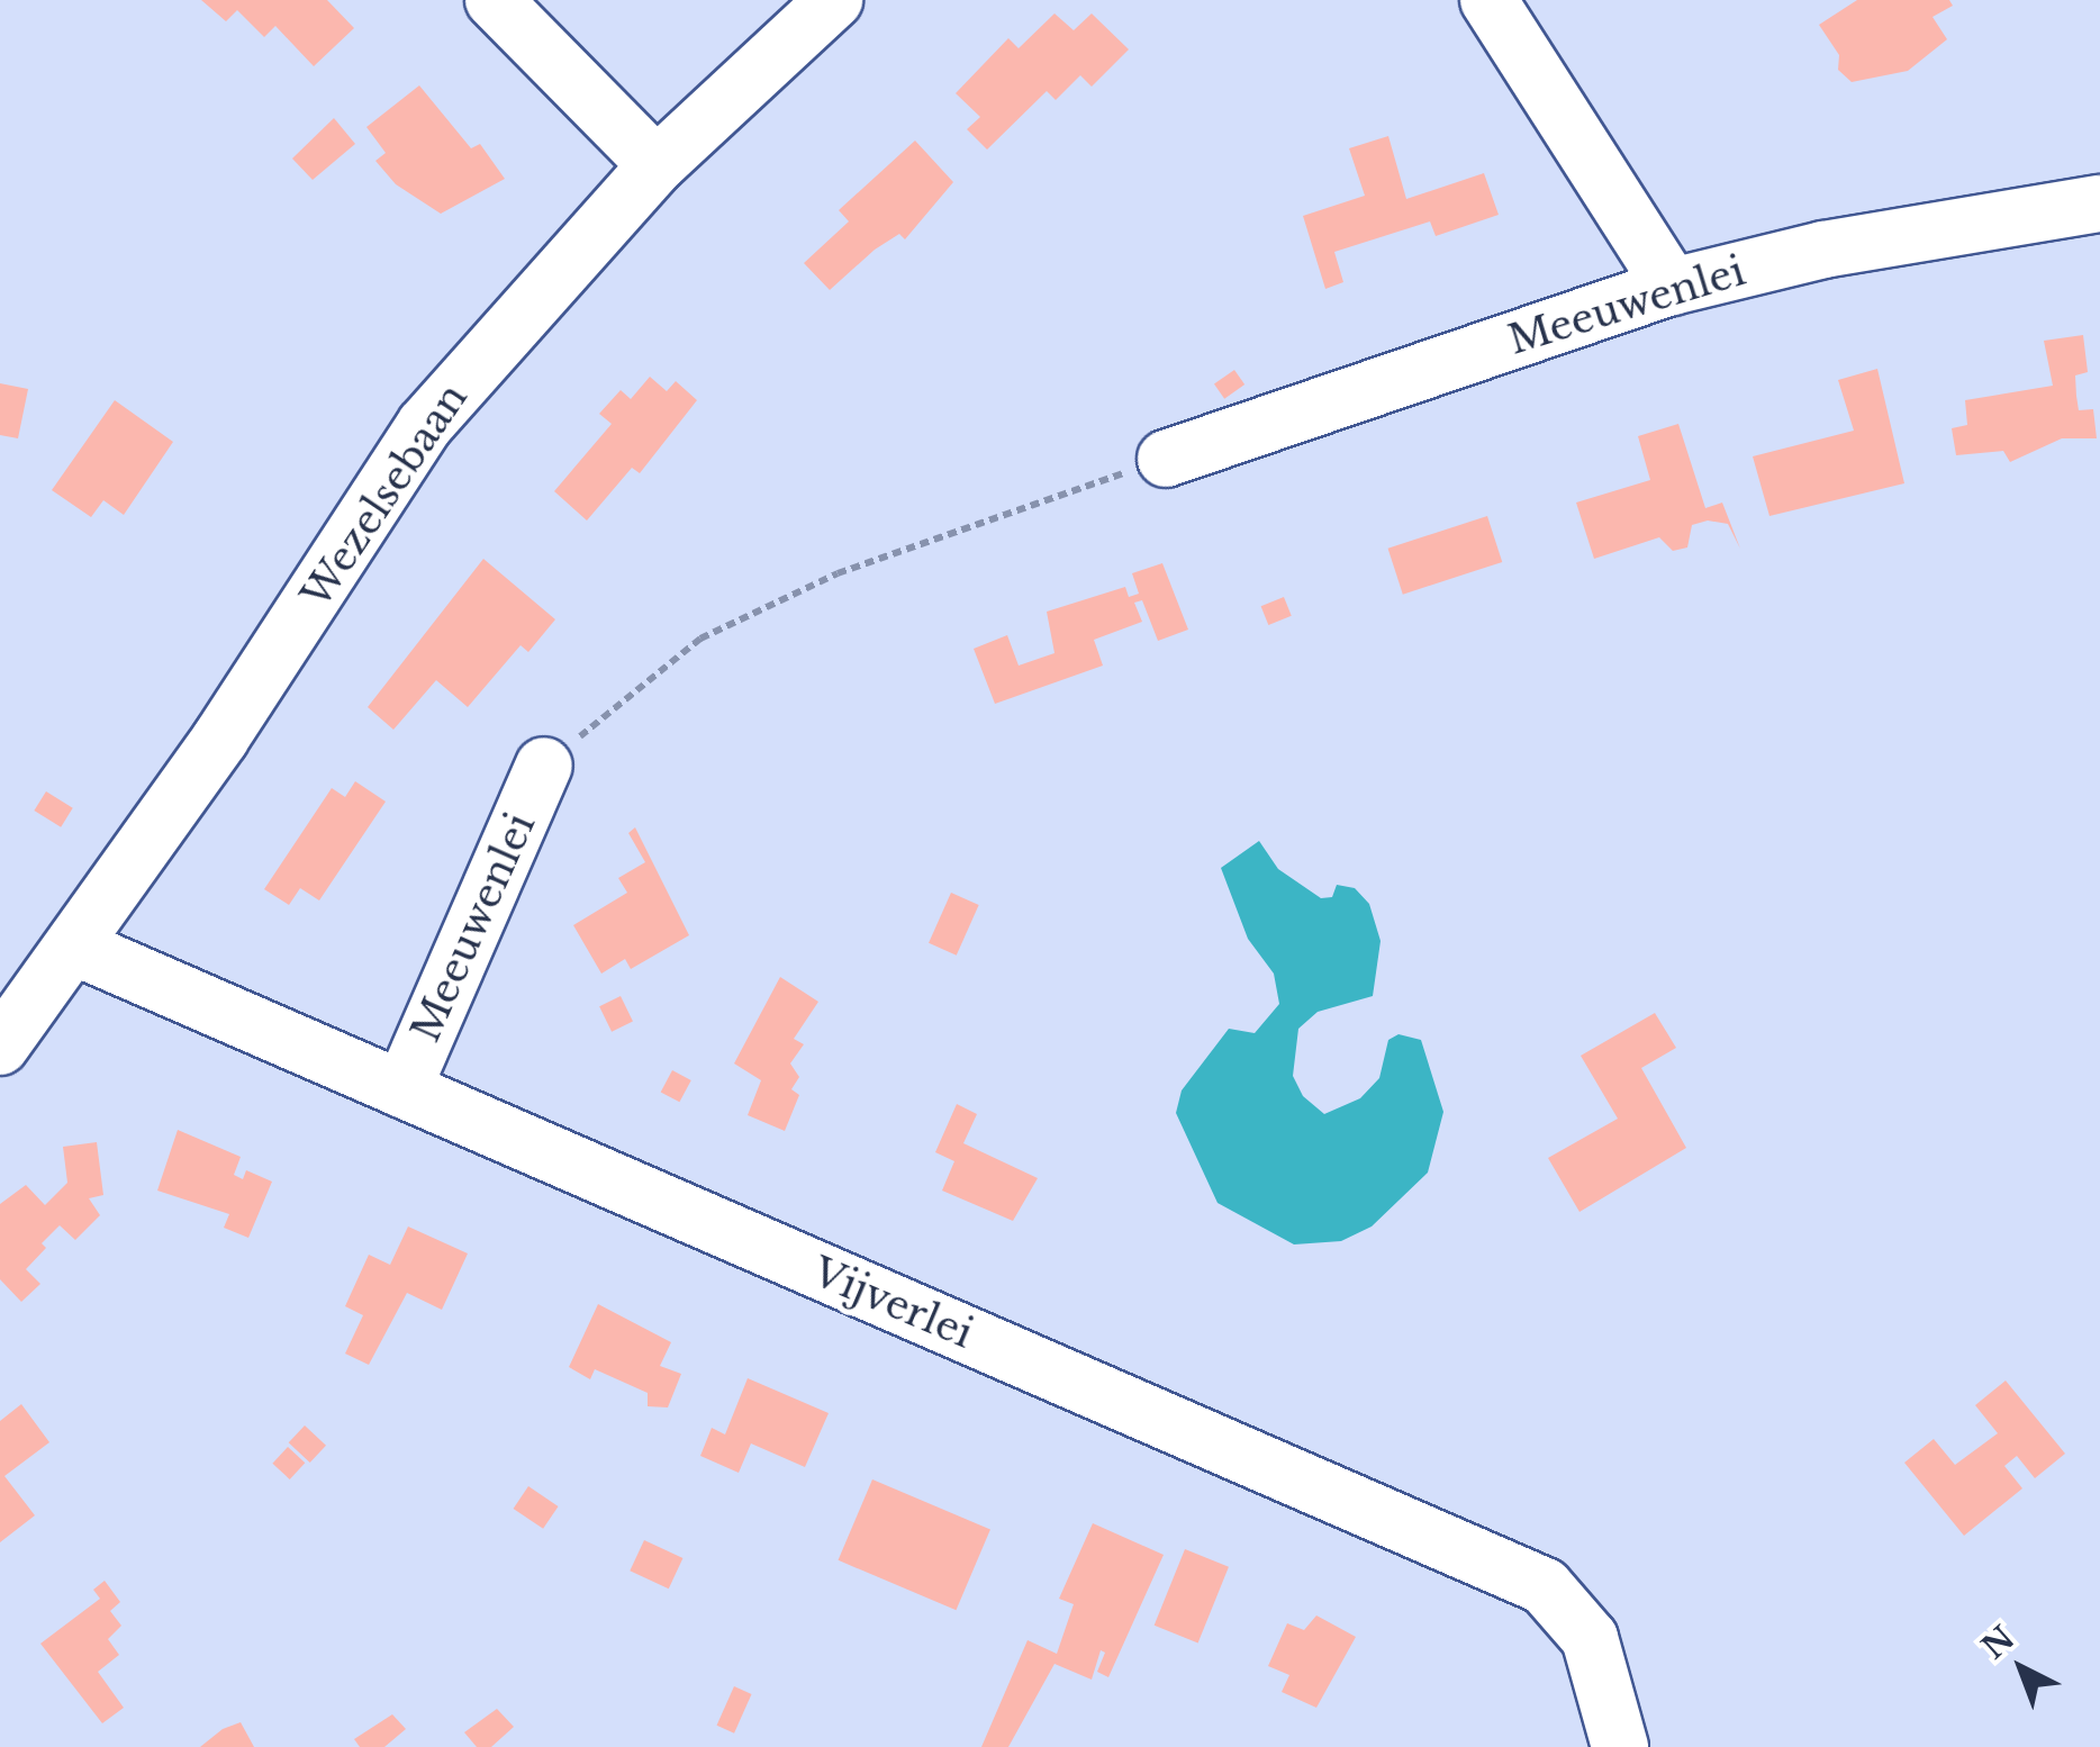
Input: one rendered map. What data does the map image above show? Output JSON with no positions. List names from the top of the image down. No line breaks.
{"streets":{"street":["Meeuwenlei","Wezelsebaan","Vijverlei"]},"crossings":[["Meeuwenlei","Vijverlei"],["Wezelsebaan","Vijverlei"]],"north":"top left"}
